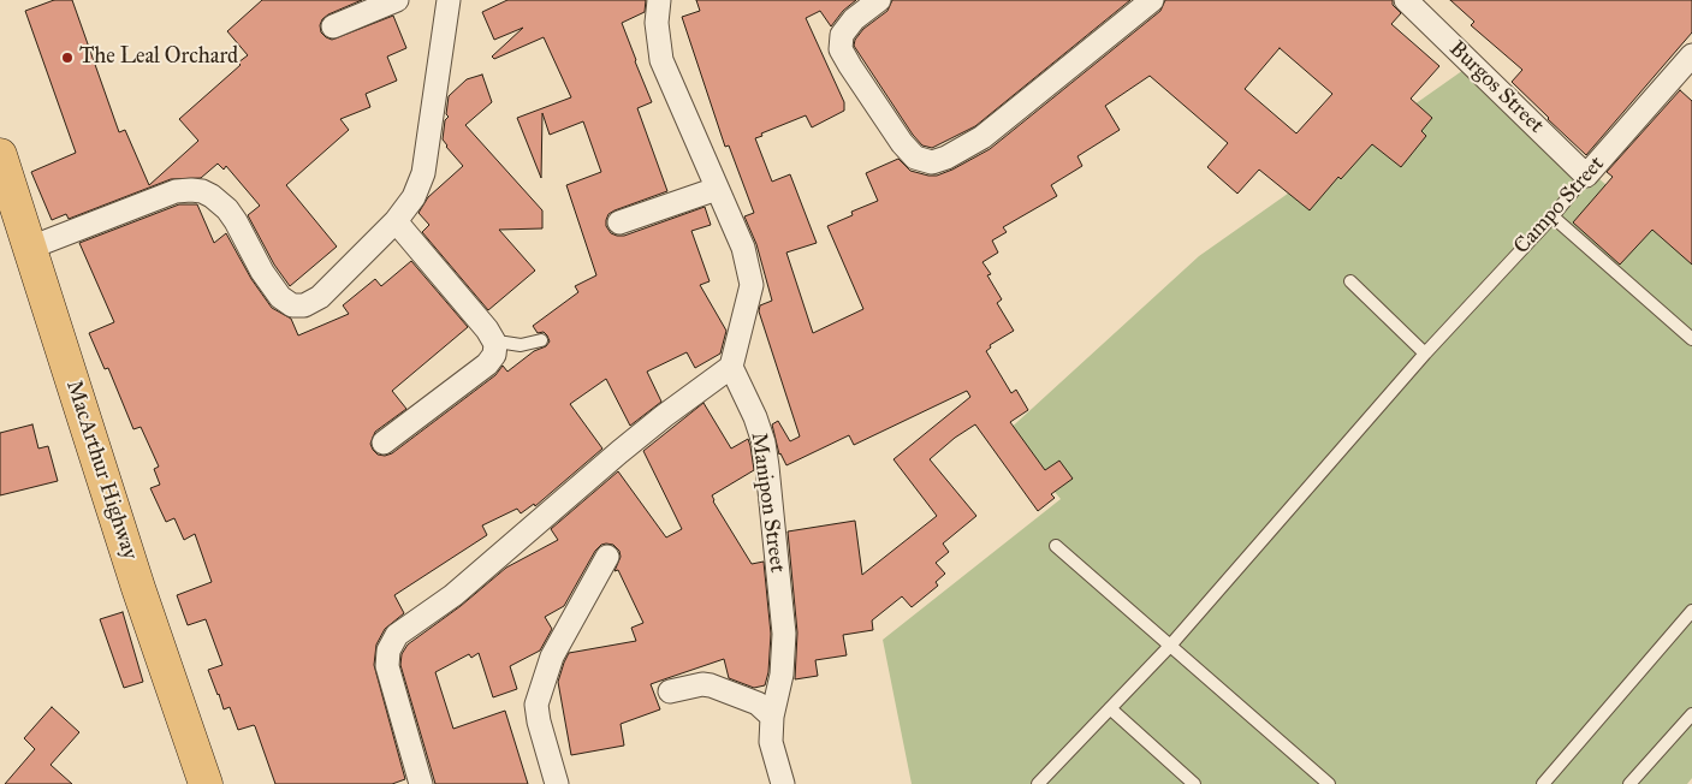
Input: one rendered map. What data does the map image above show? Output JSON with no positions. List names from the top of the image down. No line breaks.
{"streets":{"highway":["MacArthur Highway"],"street":["Burgos Street","Campo Street","Manipon Street"]},"crossings":[["Burgos Street","Campo Street"]],"places":["The Leal Orchard"]}
